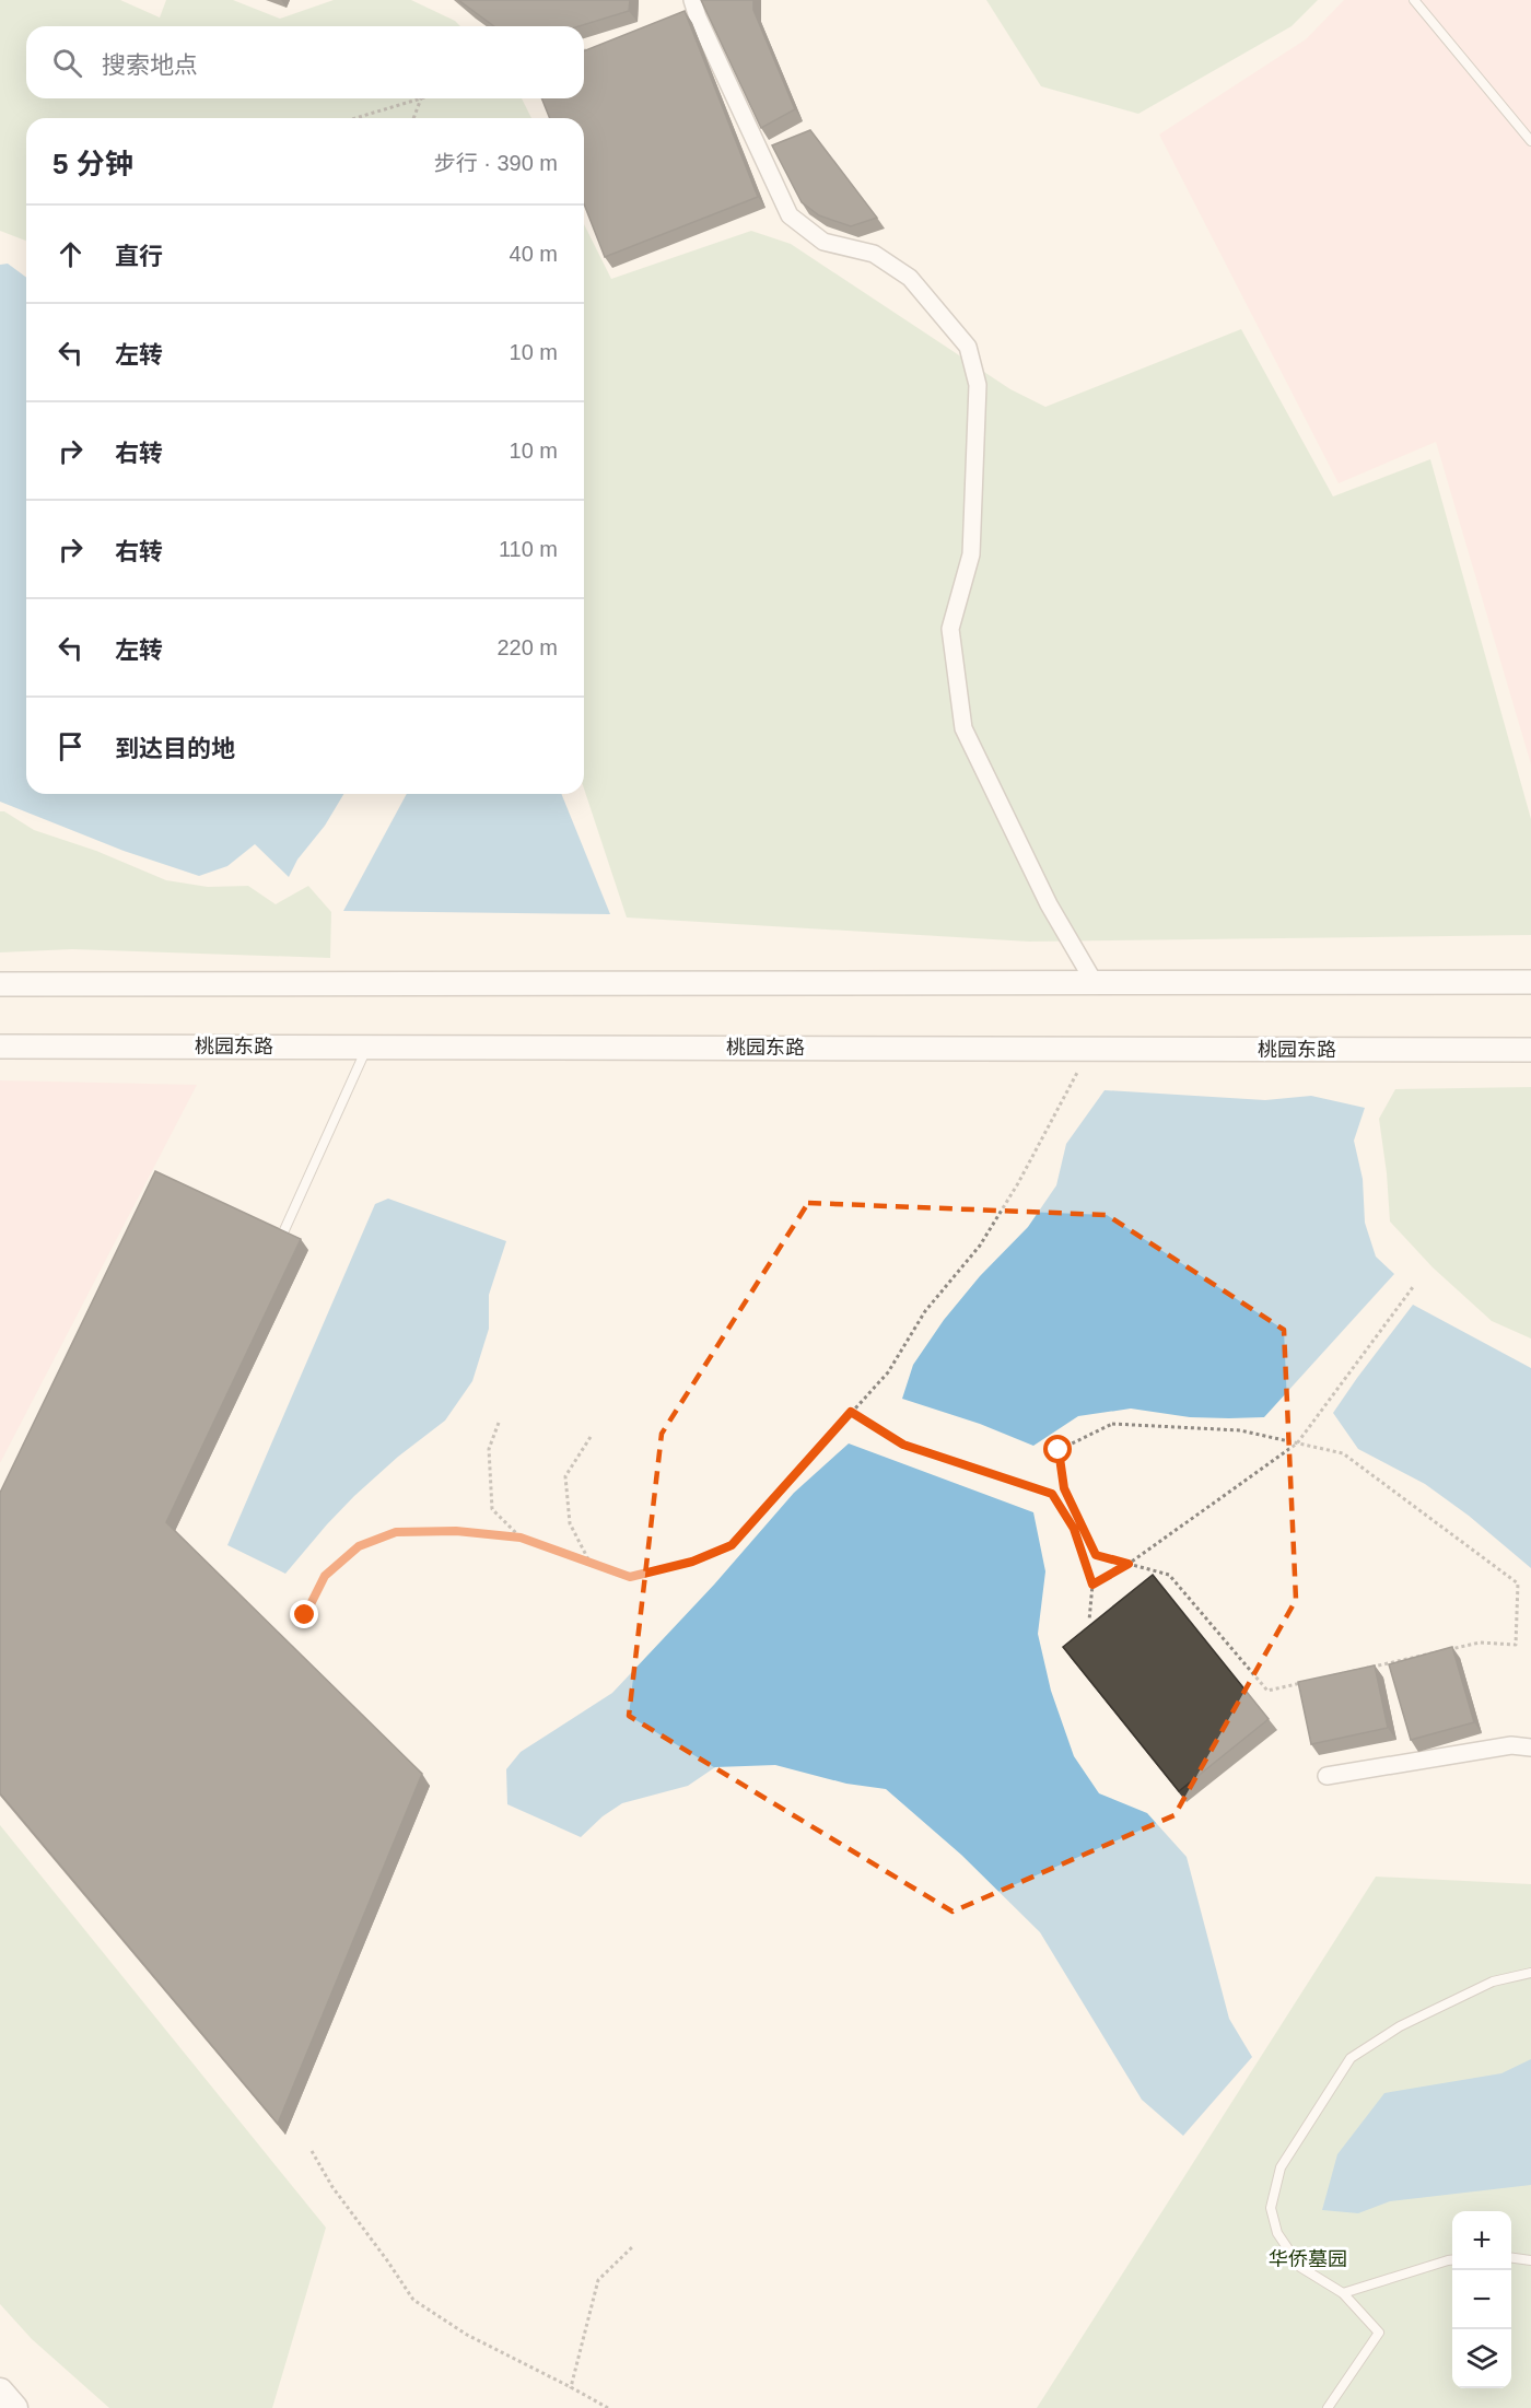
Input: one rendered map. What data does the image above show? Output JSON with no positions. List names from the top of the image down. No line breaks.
{"streets":{"main road":["桃园东路"]},"parks":["华侨墓园"],"page":{"search":"搜索地点","heading":["5 分钟","步行 · 390 m"],"list":[["直行","40 m"],["左转","10 m"],["右转","10 m"],["右转","110 m"],["左转","220 m"],"到达目的地"],"map_buttons":["+","−"]}}
